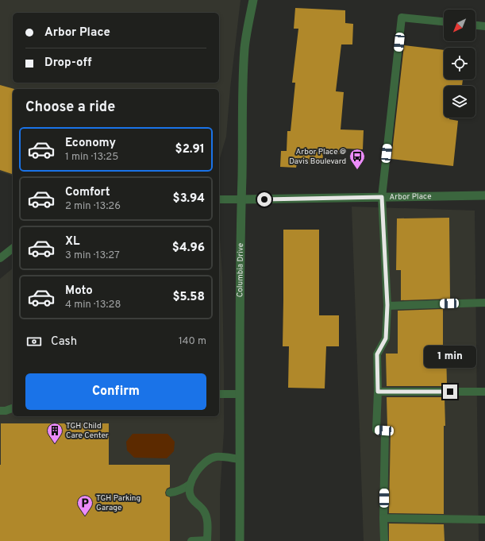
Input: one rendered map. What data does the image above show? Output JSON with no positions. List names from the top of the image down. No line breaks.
{"streets":{"street":["Arbor Place","Columbia Drive"]},"crossings":[["Arbor Place","Columbia Drive"]],"places":{"bus stop":["Arbor Place @ Davis Boulevard"],"building":["TGH Child Care Center"],"parking":["TGH Parking Garage"]},"north":"bottom left","page":{"banner":["Arbor Place","Drop-off"],"heading":"Choose a ride","list":[{"name":"Economy","note":"1 min · 13:25","value":"$2.91"},{"name":"Comfort","note":"2 min · 13:26","value":"$3.94"},{"name":"XL","note":"3 min · 13:27","value":"$4.96"},{"name":"Moto","note":"4 min · 13:28","value":"$5.58"}],"pay":["Cash","140 m"],"bubble":"1 min","buttons":"Confirm"}}
